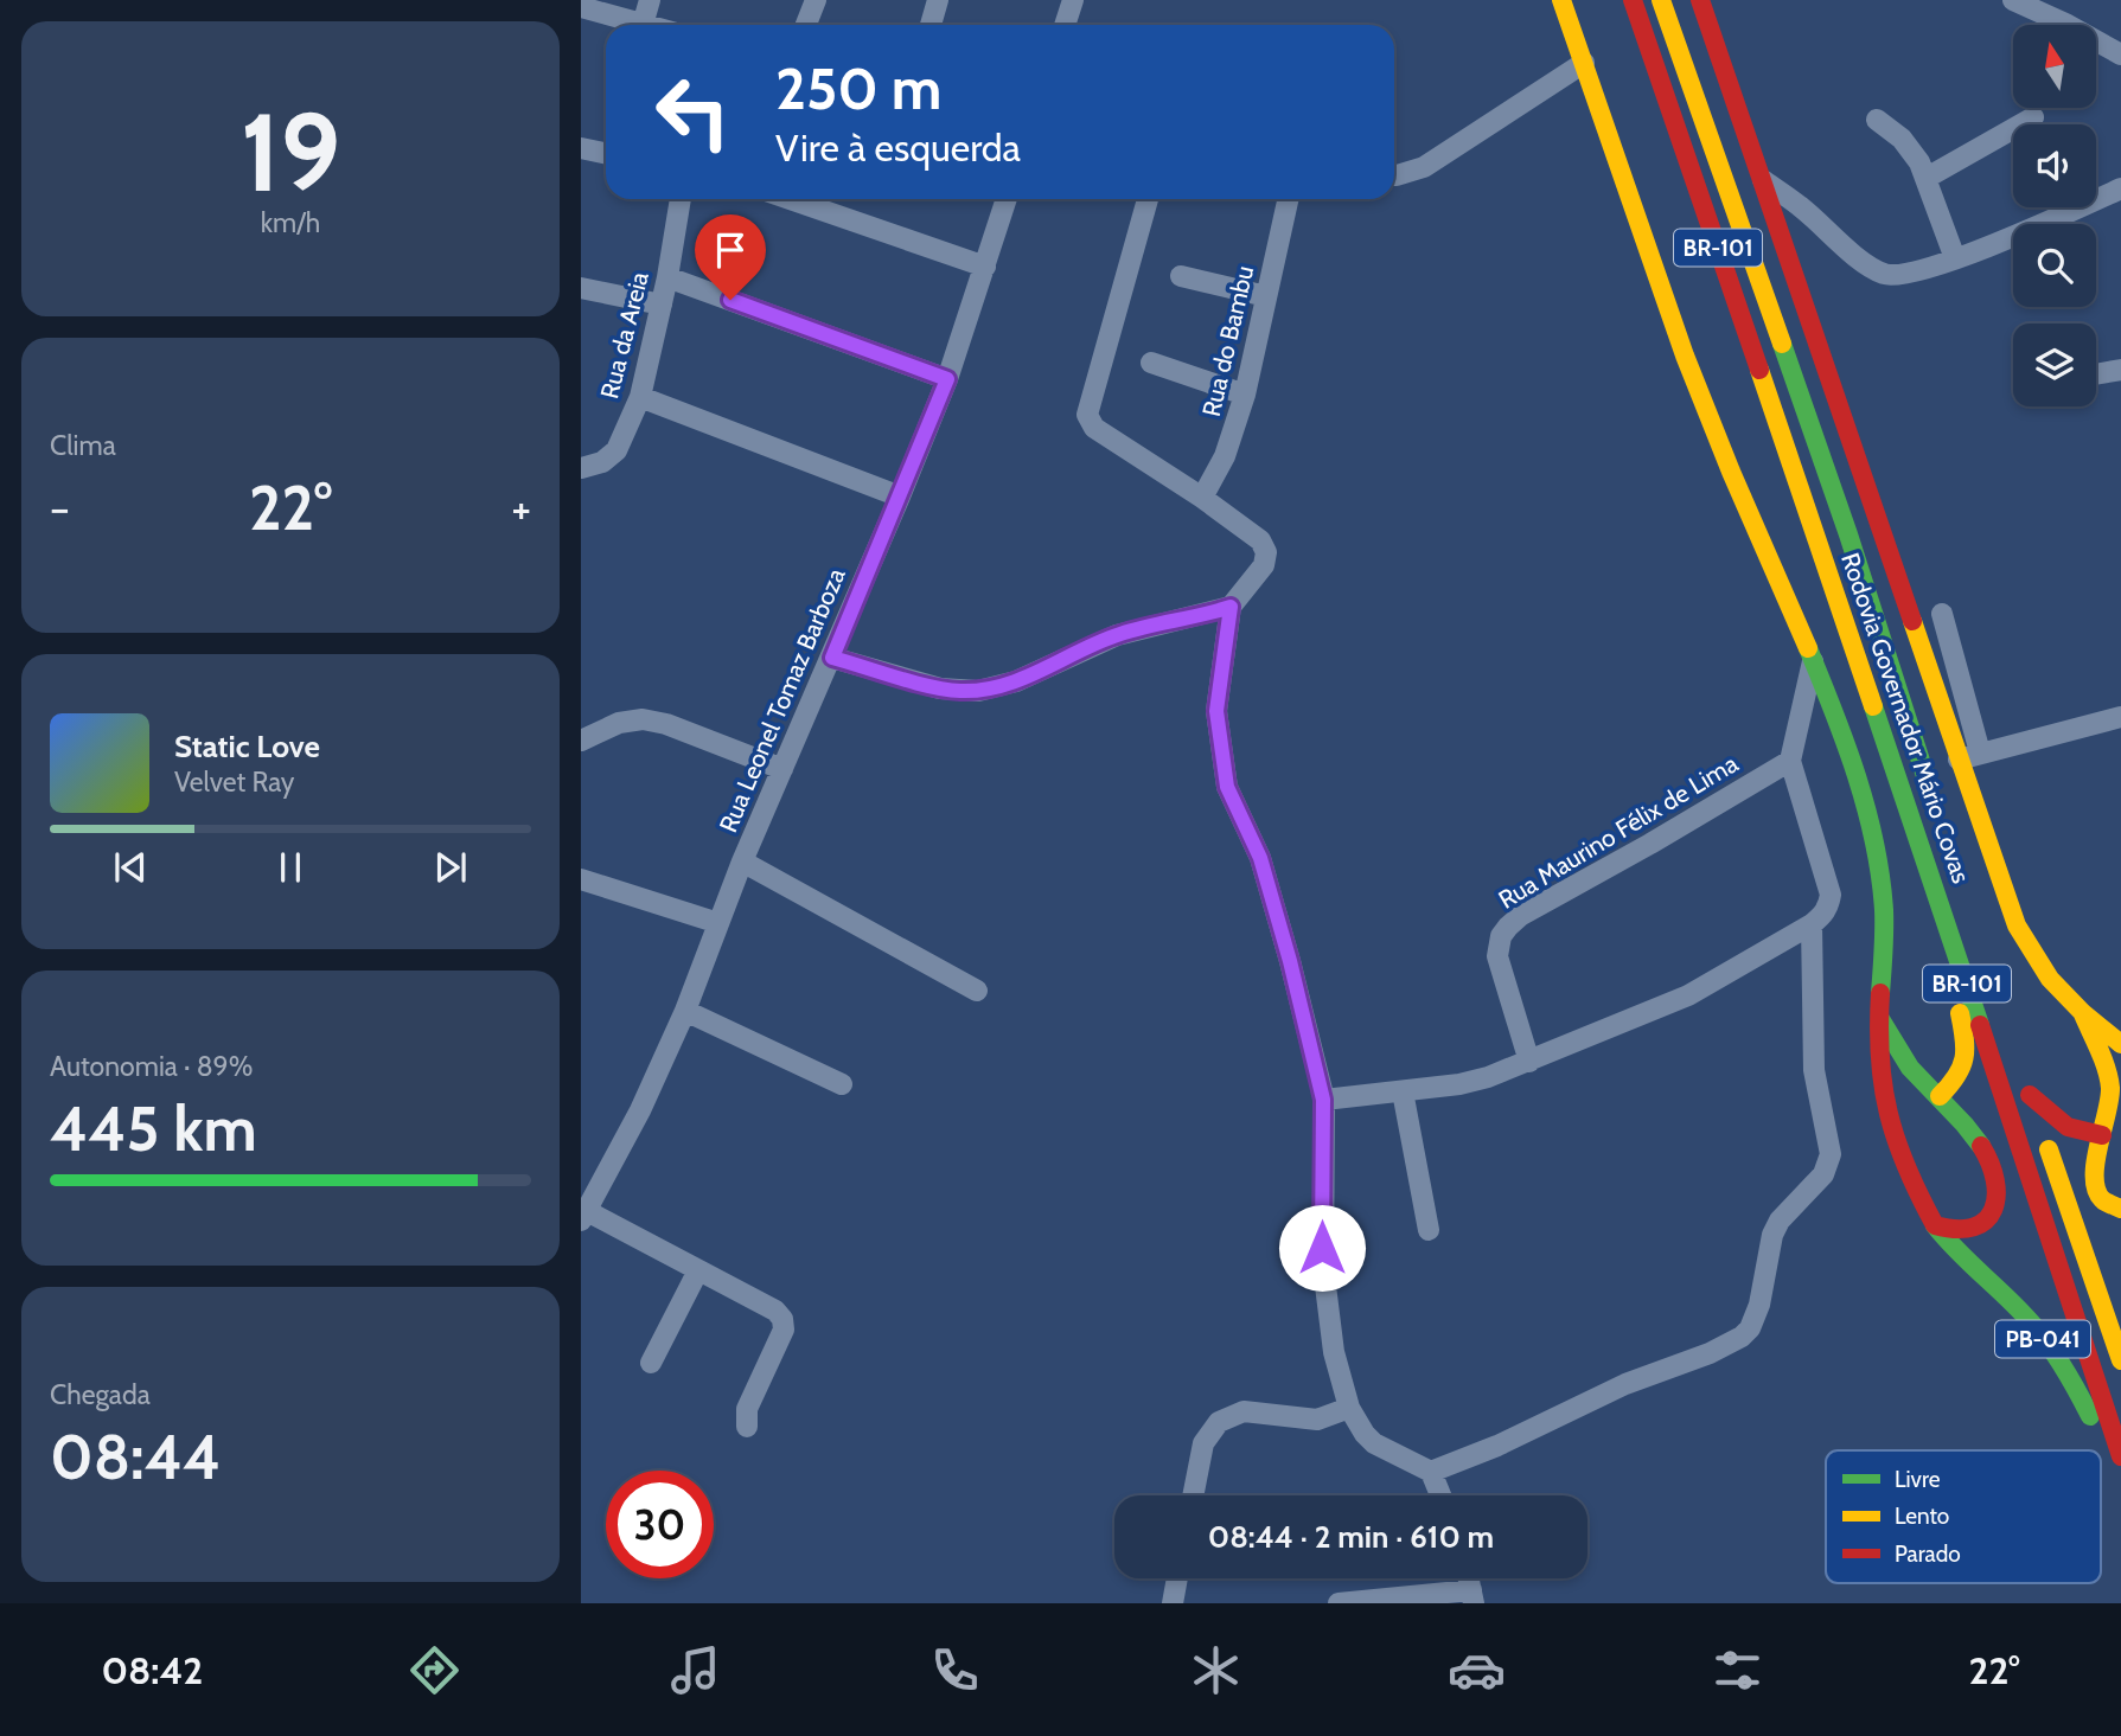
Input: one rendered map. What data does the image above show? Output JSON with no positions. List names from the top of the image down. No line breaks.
{"streets":{"main road":["BR-101","Rodovia Governador Mário Covas","PB-041"],"street":["Rua da Areia","Rua do Bambu","Rua Leonel Tomaz Barboza","Rua Maurino Félix de Lima"]},"legend":["Livre","Lento","Parado"],"north":"top","page":{"tile":[["19","km/h"],"Clima",["Autonomia · 89%","445 km"],["Chegada","08:44"]],"turn":["250 m","Vire à esquerda"],"heat":["−","22°","+"],"song":["Static Love","Velvet Ray"],"limit":"30","trip":"08:44 · 2 min · 610 m","tabs":["08:42","22°"]}}
